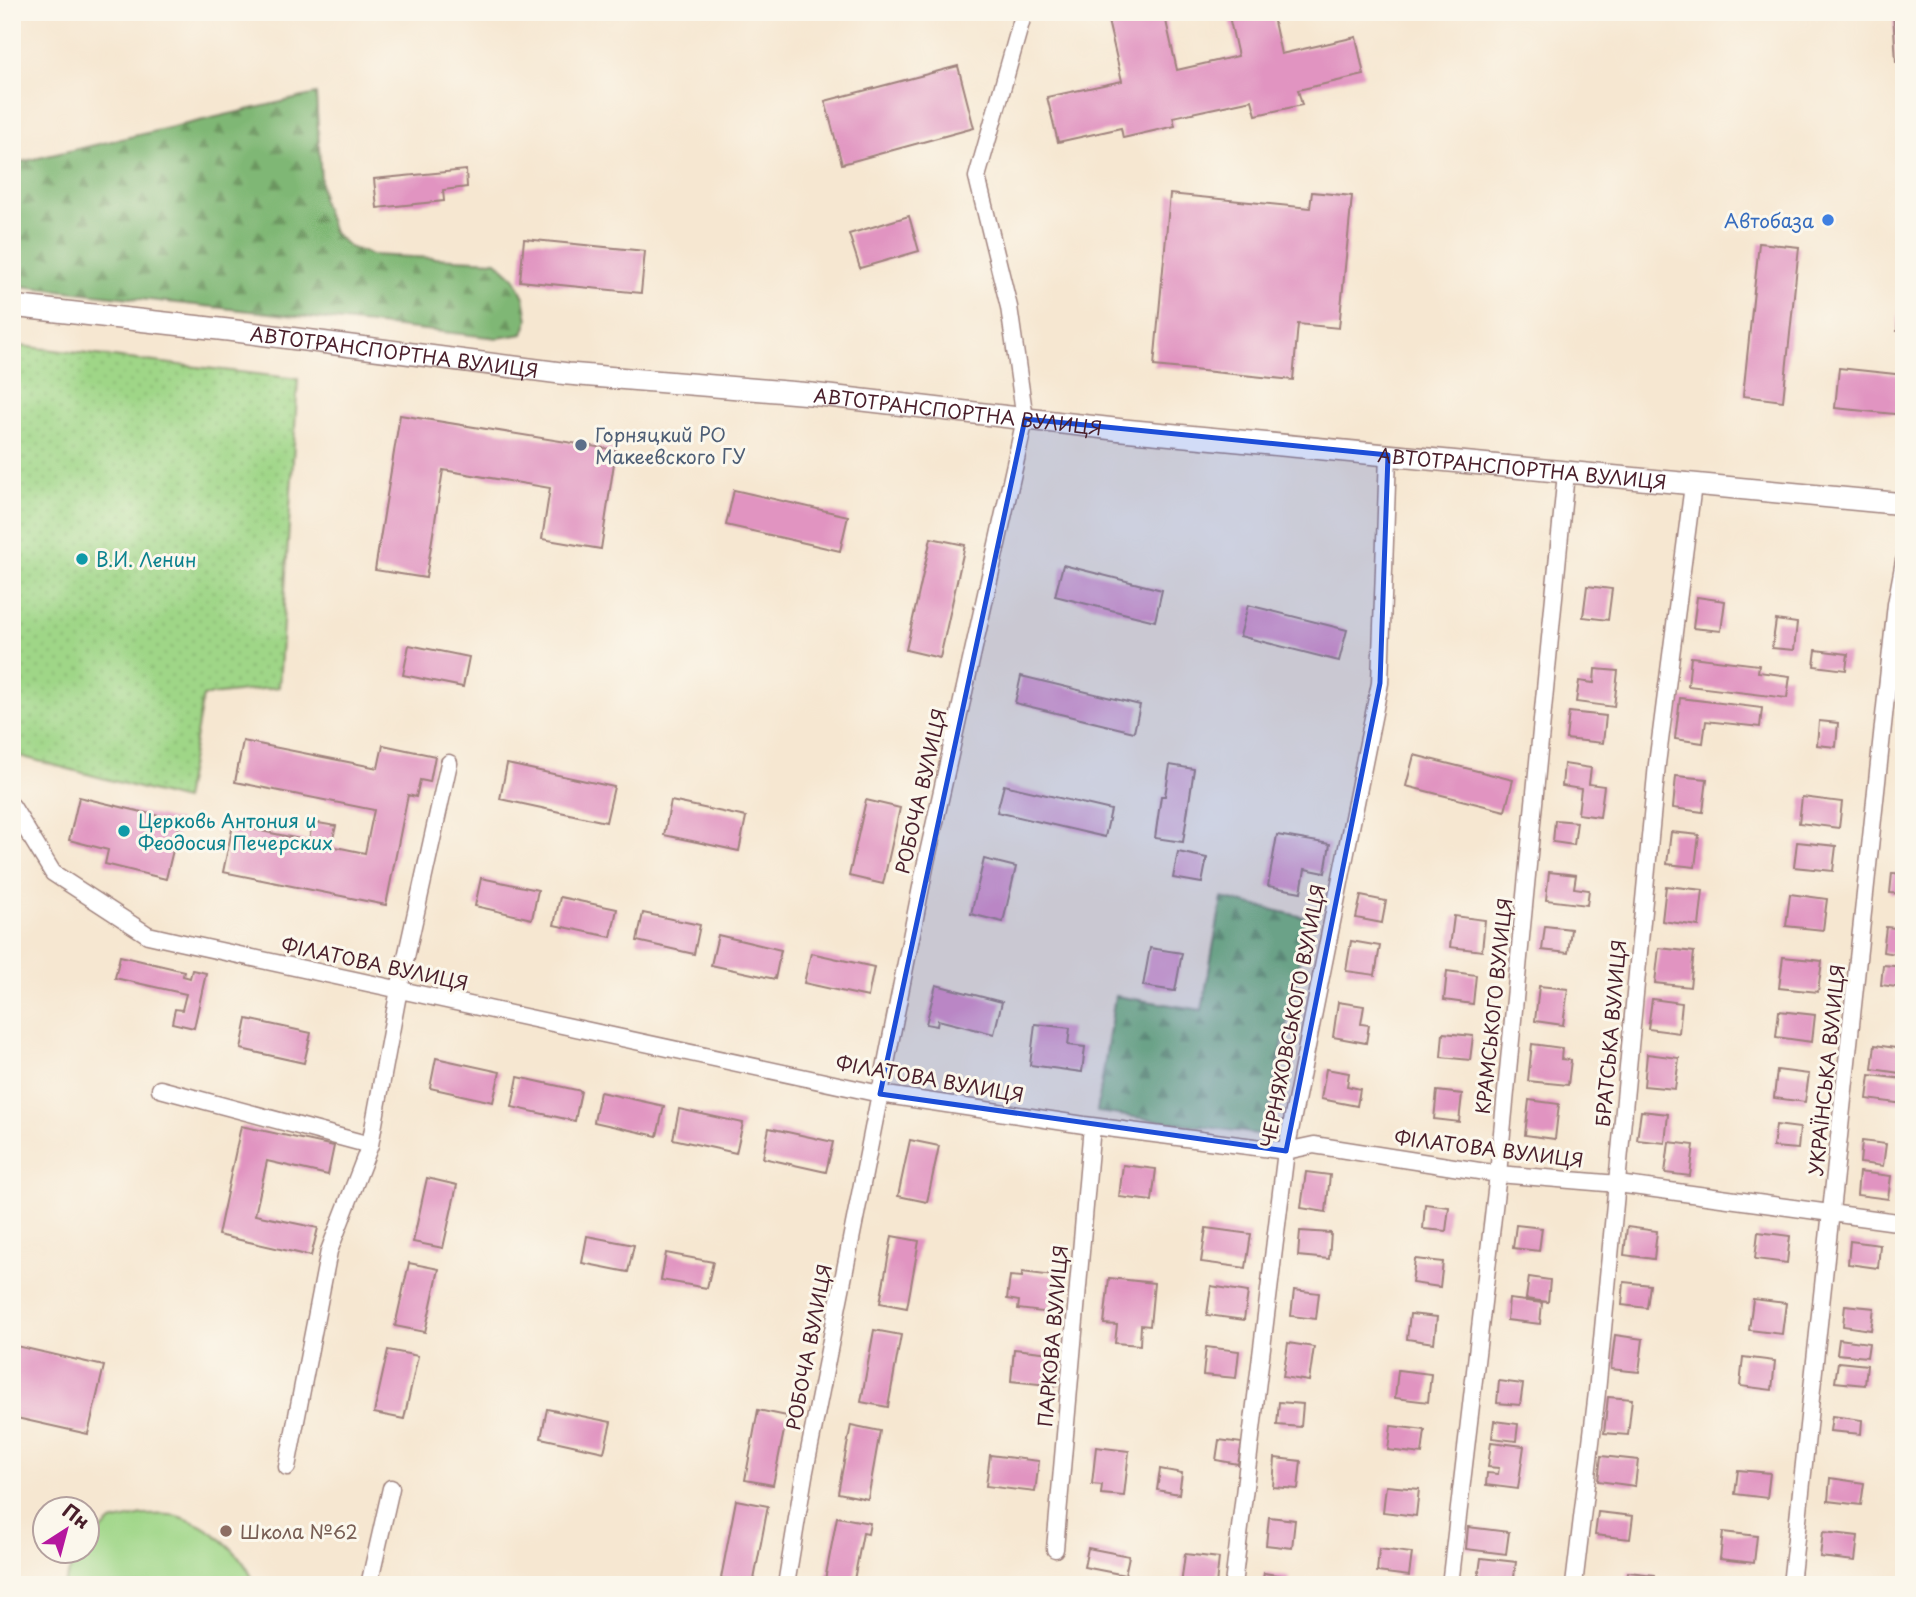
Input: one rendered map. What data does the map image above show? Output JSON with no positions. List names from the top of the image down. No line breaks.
{"streets":{"main road":["АВТОТРАНСПОРТНА ВУЛИЦЯ"],"street":["РОБОЧА ВУЛИЦЯ","ФІЛАТОВА ВУЛИЦЯ","КРАМСЬКОГО ВУЛИЦЯ","ЧЕРНЯХОВСЬКОГО ВУЛИЦЯ","БРАТСЬКА ВУЛИЦЯ","УКРАЇНСЬКА ВУЛИЦЯ","ПАРКОВА ВУЛИЦЯ"]},"crossings":[["АВТОТРАНСПОРТНА ВУЛИЦЯ","РОБОЧА ВУЛИЦЯ"],["АВТОТРАНСПОРТНА ВУЛИЦЯ","КРАМСЬКОГО ВУЛИЦЯ"],["АВТОТРАНСПОРТНА ВУЛИЦЯ","ЧЕРНЯХОВСЬКОГО ВУЛИЦЯ"],["АВТОТРАНСПОРТНА ВУЛИЦЯ","БРАТСЬКА ВУЛИЦЯ"],["РОБОЧА ВУЛИЦЯ","ФІЛАТОВА ВУЛИЦЯ"],["ФІЛАТОВА ВУЛИЦЯ","КРАМСЬКОГО ВУЛИЦЯ"],["ФІЛАТОВА ВУЛИЦЯ","ЧЕРНЯХОВСЬКОГО ВУЛИЦЯ"],["ФІЛАТОВА ВУЛИЦЯ","БРАТСЬКА ВУЛИЦЯ"],["ФІЛАТОВА ВУЛИЦЯ","УКРАЇНСЬКА ВУЛИЦЯ"],["ФІЛАТОВА ВУЛИЦЯ","ПАРКОВА ВУЛИЦЯ"]],"places":["Автобаза","Горняцкий РО Макеевского ГУ","В.И. Ленин","Церковь Антония и Феодосия Печерских","Школа №62"],"north":"top right"}
